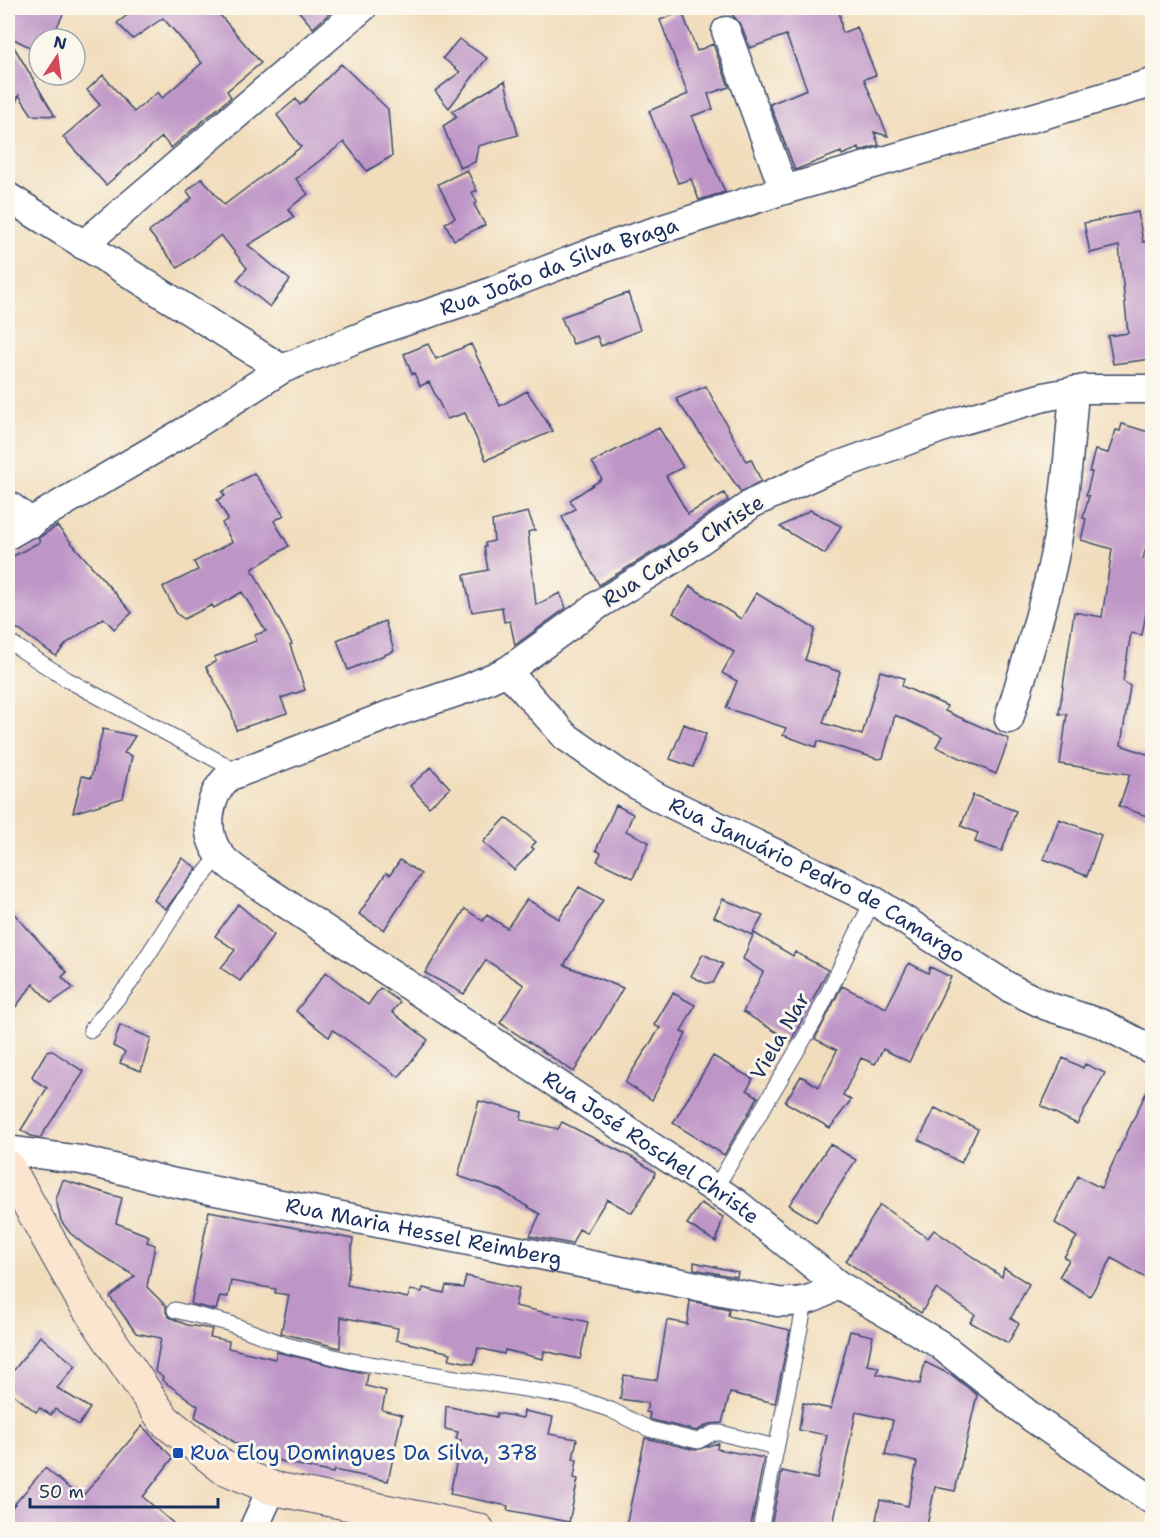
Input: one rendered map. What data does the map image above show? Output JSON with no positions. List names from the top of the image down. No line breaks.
{"streets":{"street":["Rua João da Silva Braga","Rua Carlos Christe","Rua Januário Pedro de Camargo","Rua José Roschel Christe","Rua Maria Hessel Reimberg"],"lane":["Viela Nar"]},"crossings":[["Rua Carlos Christe","Rua Januário Pedro de Camargo"],["Rua Januário Pedro de Camargo","Viela Nar"],["Viela Nar","Rua José Roschel Christe"]],"places":{"transit":["Rua Eloy Domingues Da Silva, 378"]},"scale_bar":"50 m","north":"top"}
